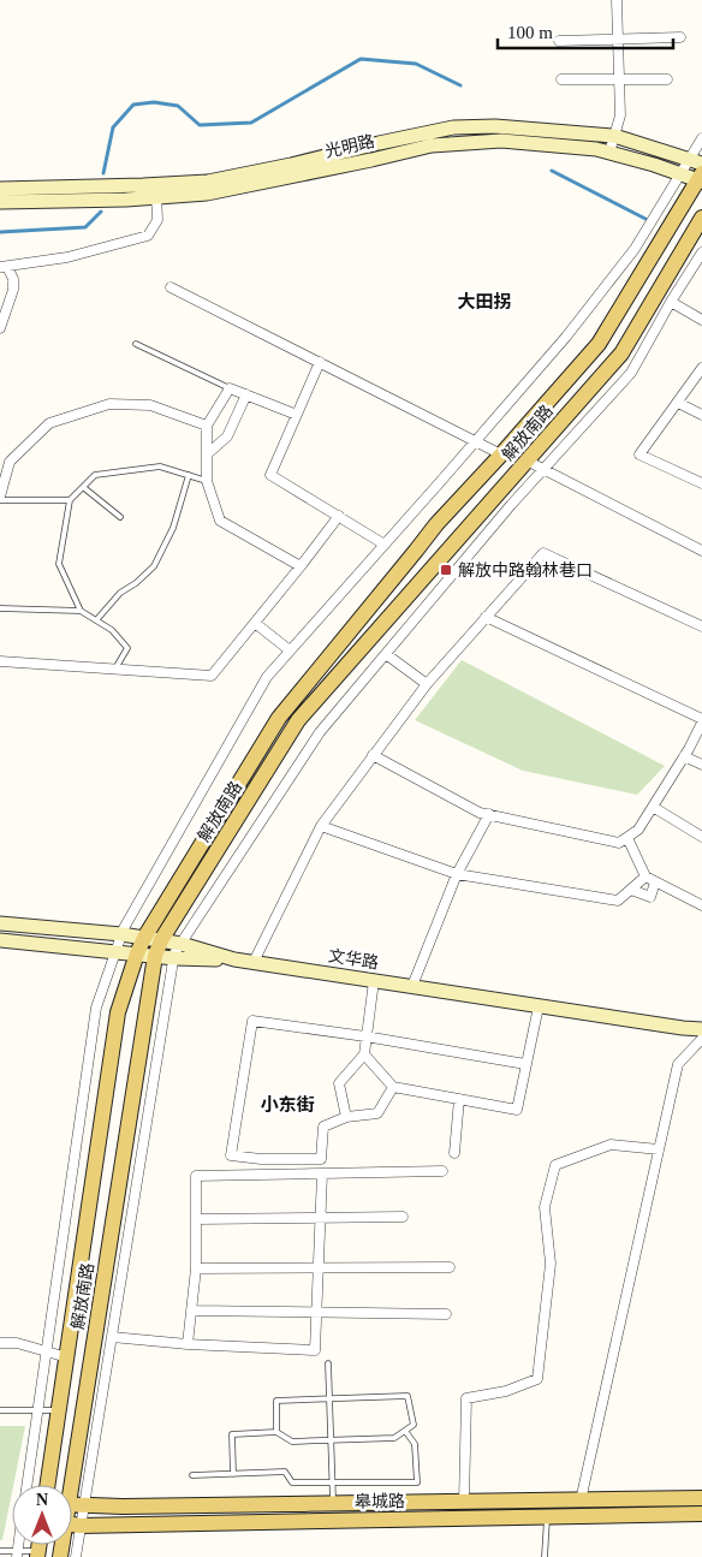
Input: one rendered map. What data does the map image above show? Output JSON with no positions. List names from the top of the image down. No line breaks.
{"streets":{"main road":["解放南路","皋城路"],"street":["光明路","文华路"]},"crossings":[["光明路","解放南路"],["解放南路","文华路"]],"districts":["大田拐","小东街"],"places":{"transit":["解放中路翰林巷口"]},"scale_bar":"100 m","north":"top"}
